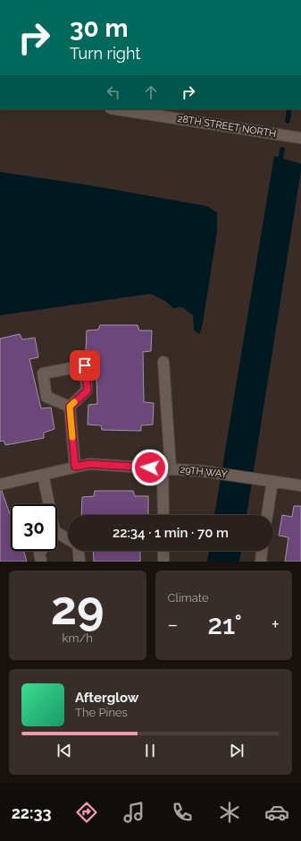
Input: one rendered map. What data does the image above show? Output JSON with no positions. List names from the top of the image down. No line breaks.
{"streets":{"street":["28TH STREET NORTH","29TH WAY"]},"page":{"turn":["30 m","Turn right"],"limit":"30","trip":"22:34 · 1 min · 70 m","tile":[["29","km/h"],"Climate"],"heat":["−","21°","+"],"song":["Afterglow","The Pines"],"tabs":"22:33"}}
